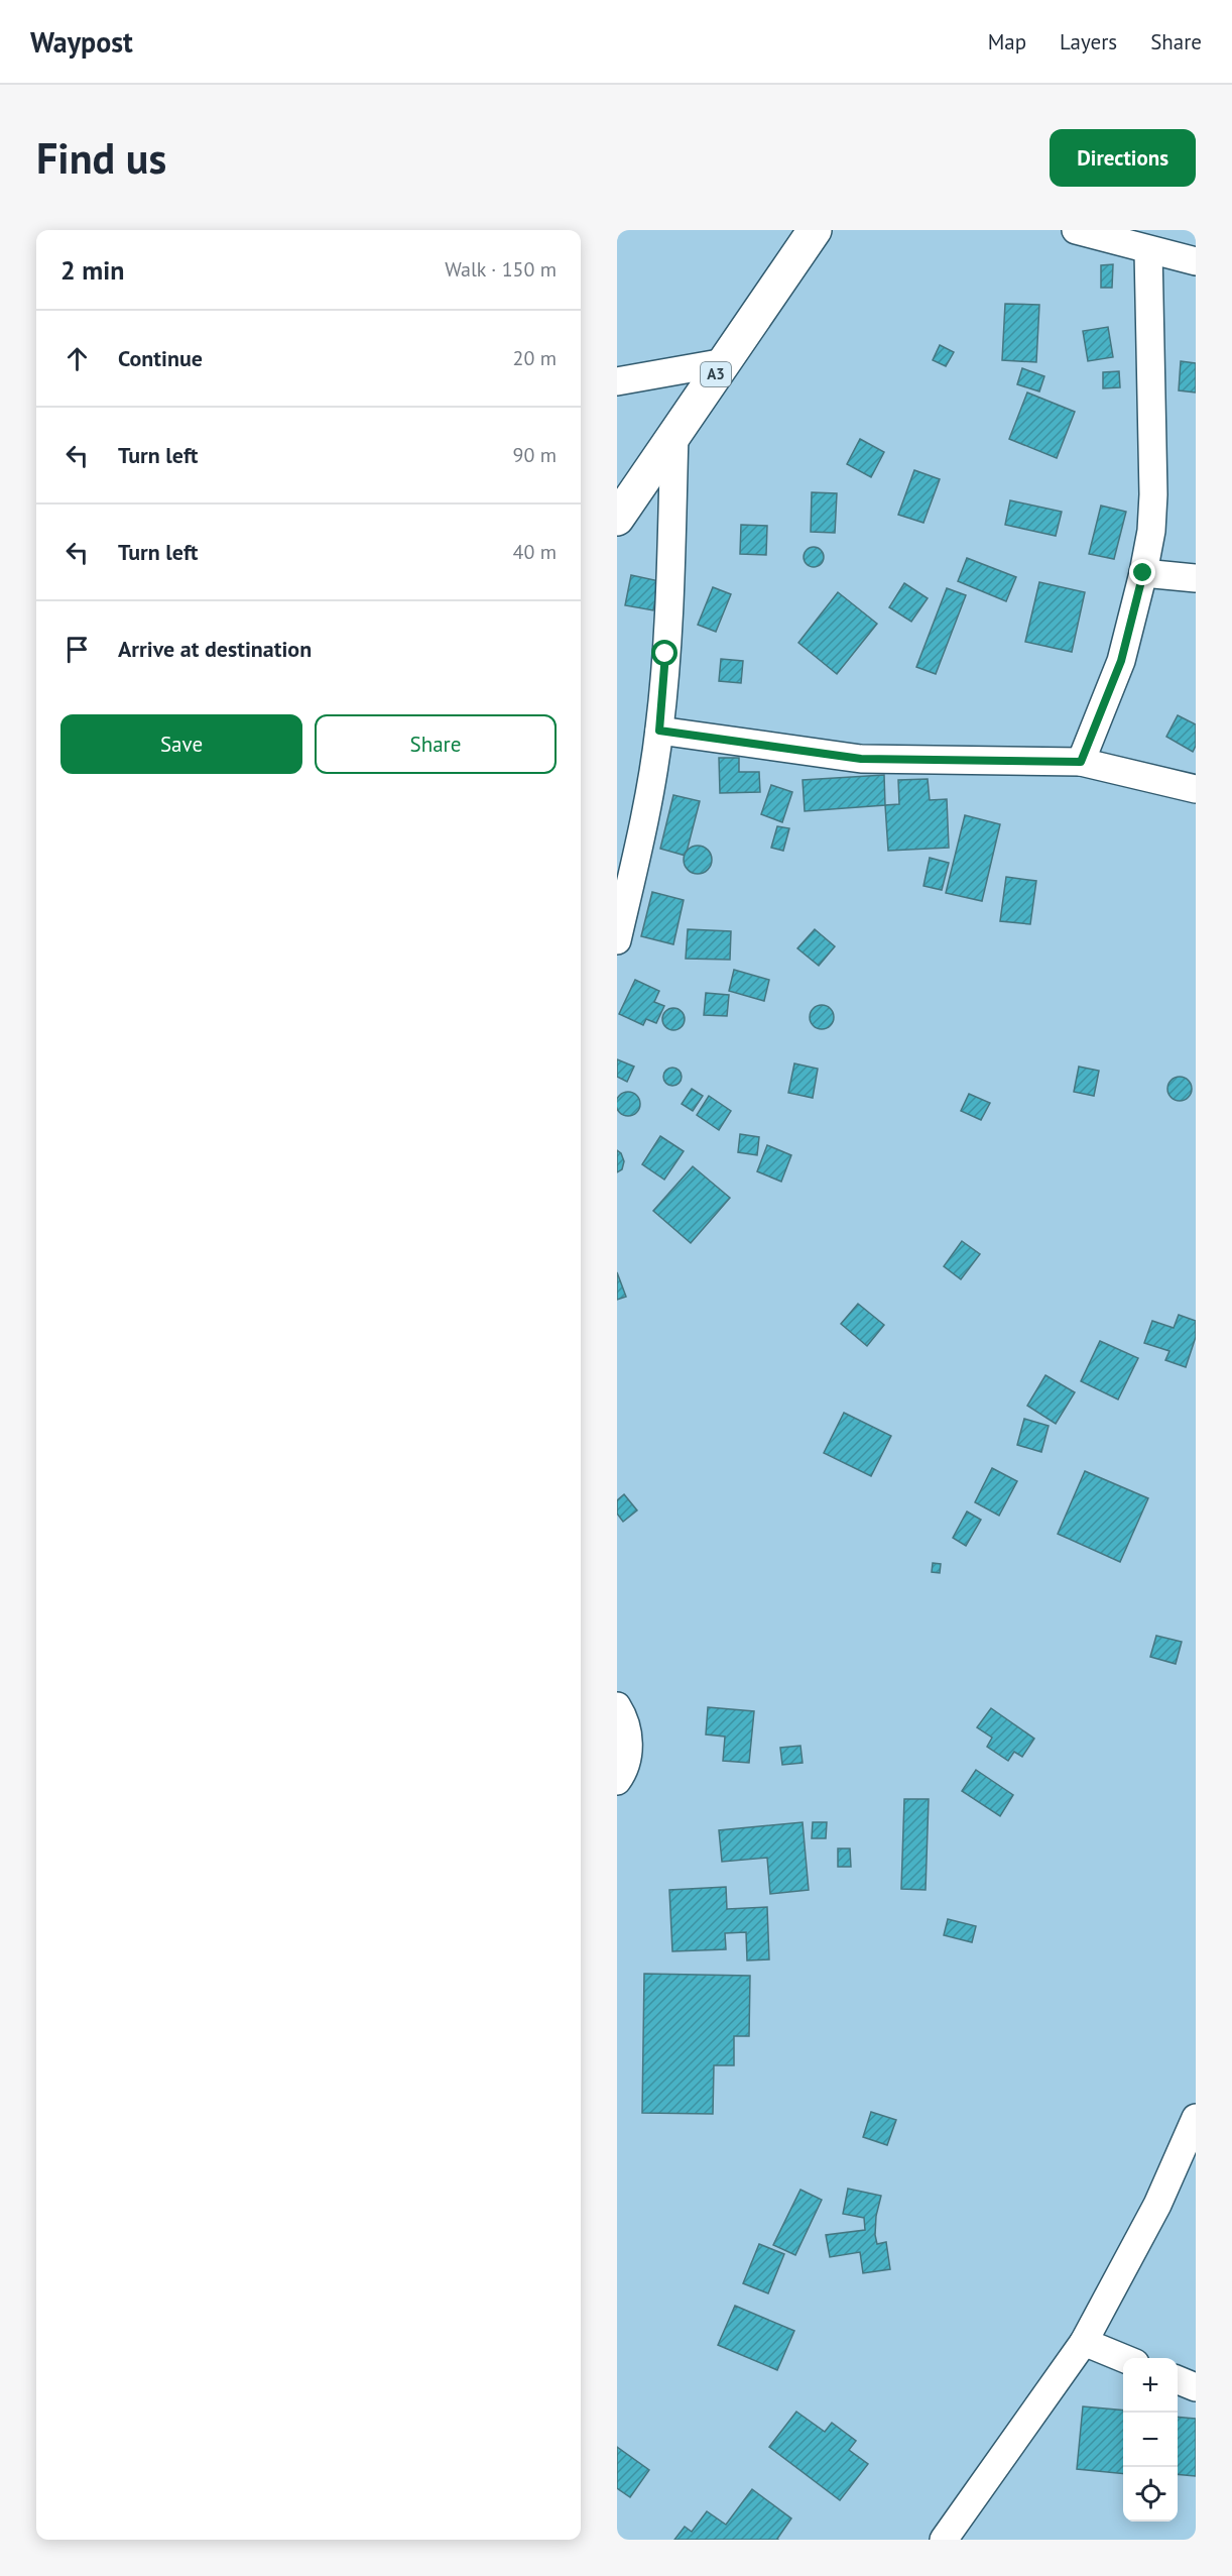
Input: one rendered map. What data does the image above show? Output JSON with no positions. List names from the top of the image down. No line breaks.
{"streets":{"highway":["A3"]},"page":{"header":"Waypost","nav":["Map","Layers","Share"],"buttons":["Directions",["Save","Share"]],"title":"Find us","heading":["2 min","Walk · 150 m"],"list":[["Continue","20 m"],["Turn left","90 m"],["Turn left","40 m"],"Arrive at destination"],"map_buttons":["+","−"]}}
